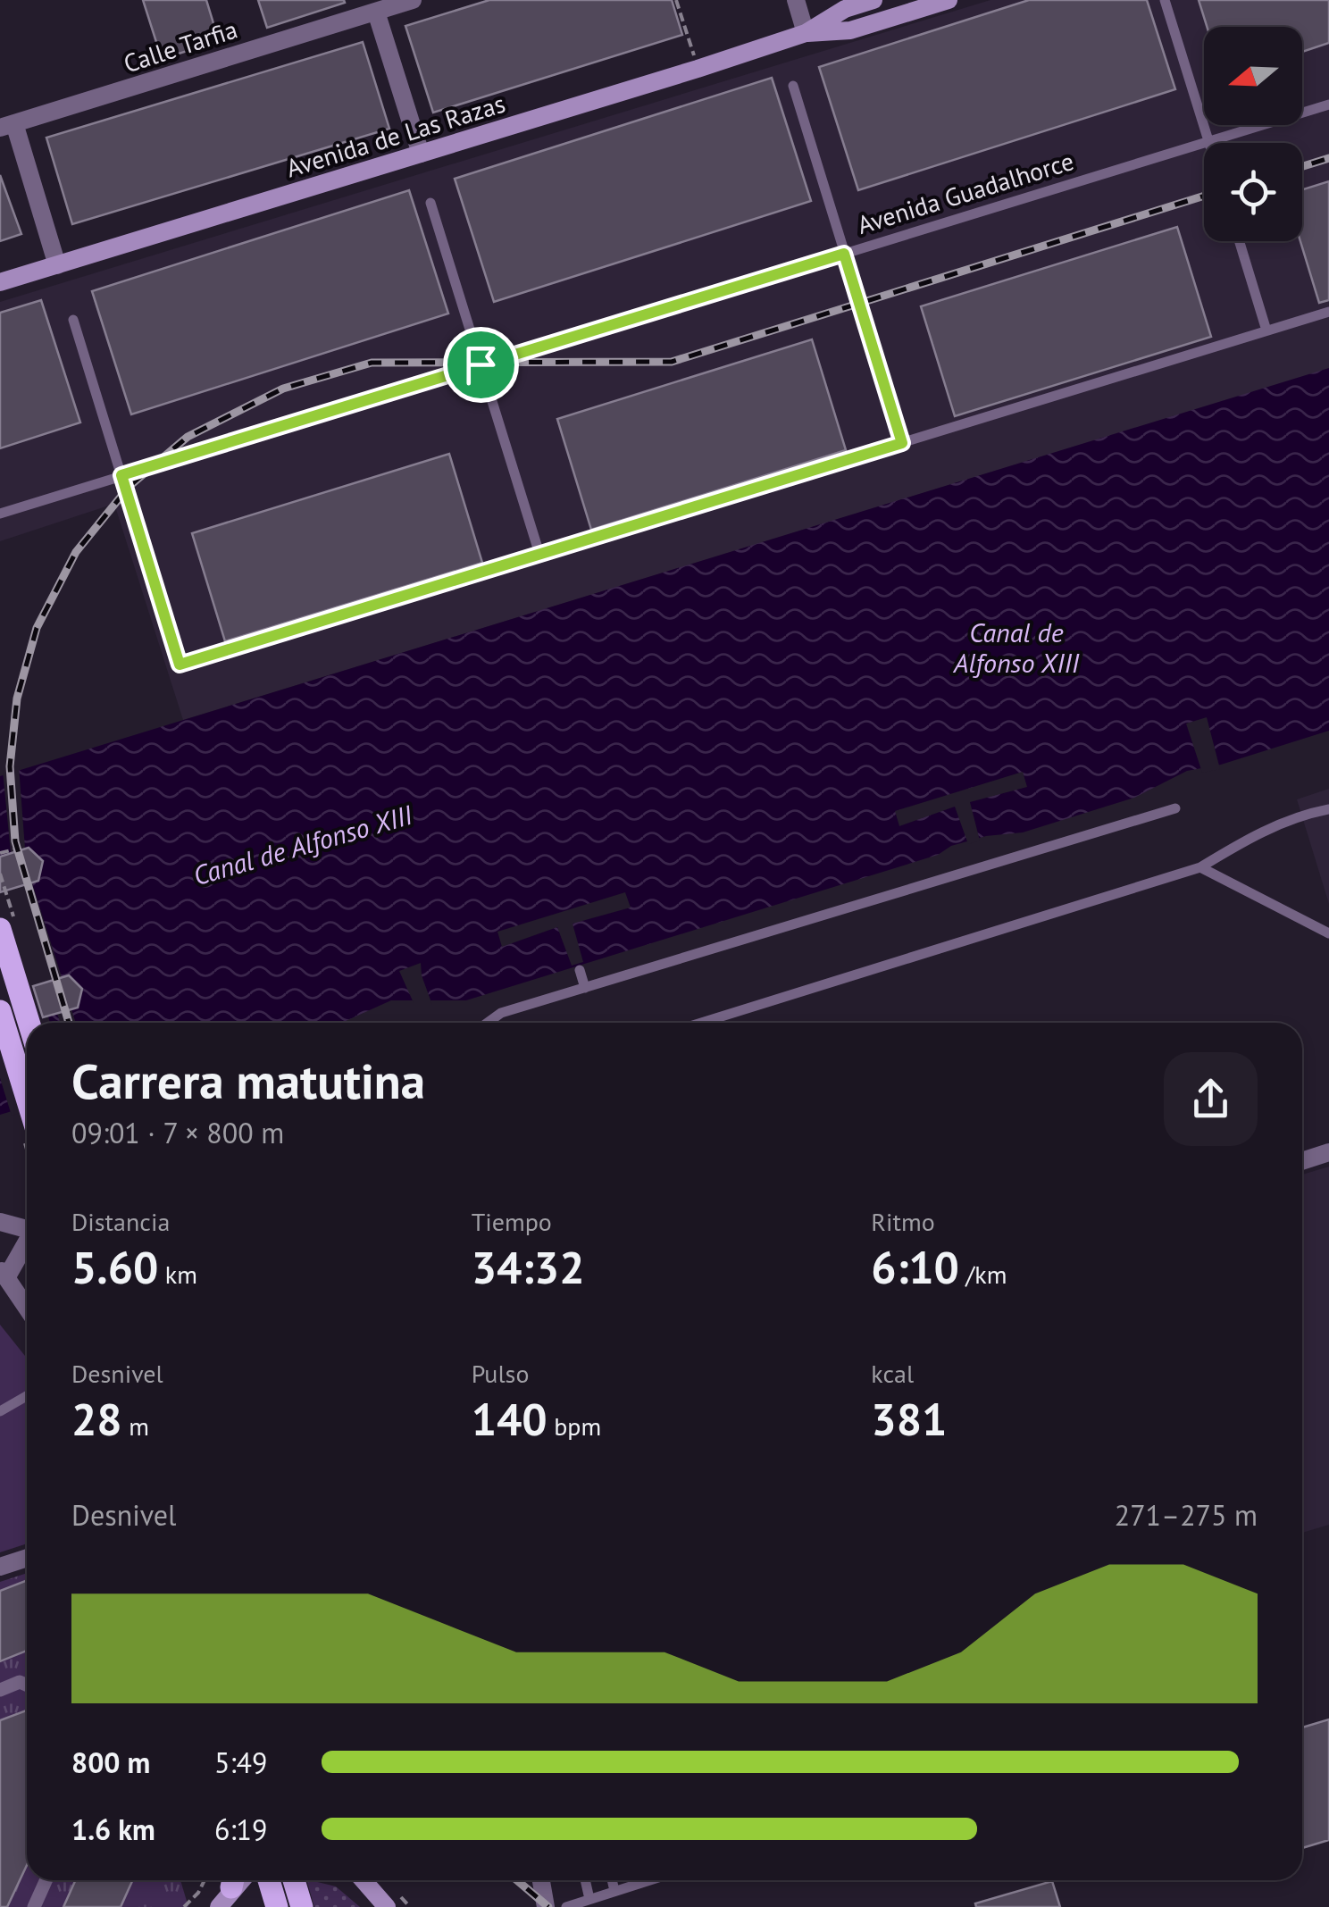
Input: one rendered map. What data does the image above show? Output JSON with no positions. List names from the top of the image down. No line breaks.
{"streets":{"main road":["Avenida de Las Razas"],"street":["Calle Tarfia"],"lane":["Avenida Guadalhorce"]},"water":["Canal de Alfonso XIII"],"north":"left","page":{"heading":["Carrera matutina","09:01 · 7 × 800 m"],"stats":[["Distancia","5.60 km"],["Tiempo","34:32"],["Ritmo","6:10 /km"],["Desnivel","28 m"],["Pulso","140 bpm"],["kcal","381"]],"chart":["Desnivel","271–275 m"],"list":[{"name":"800 m","note":"5:49"},{"name":"1.6 km","note":"6:19"}]}}
